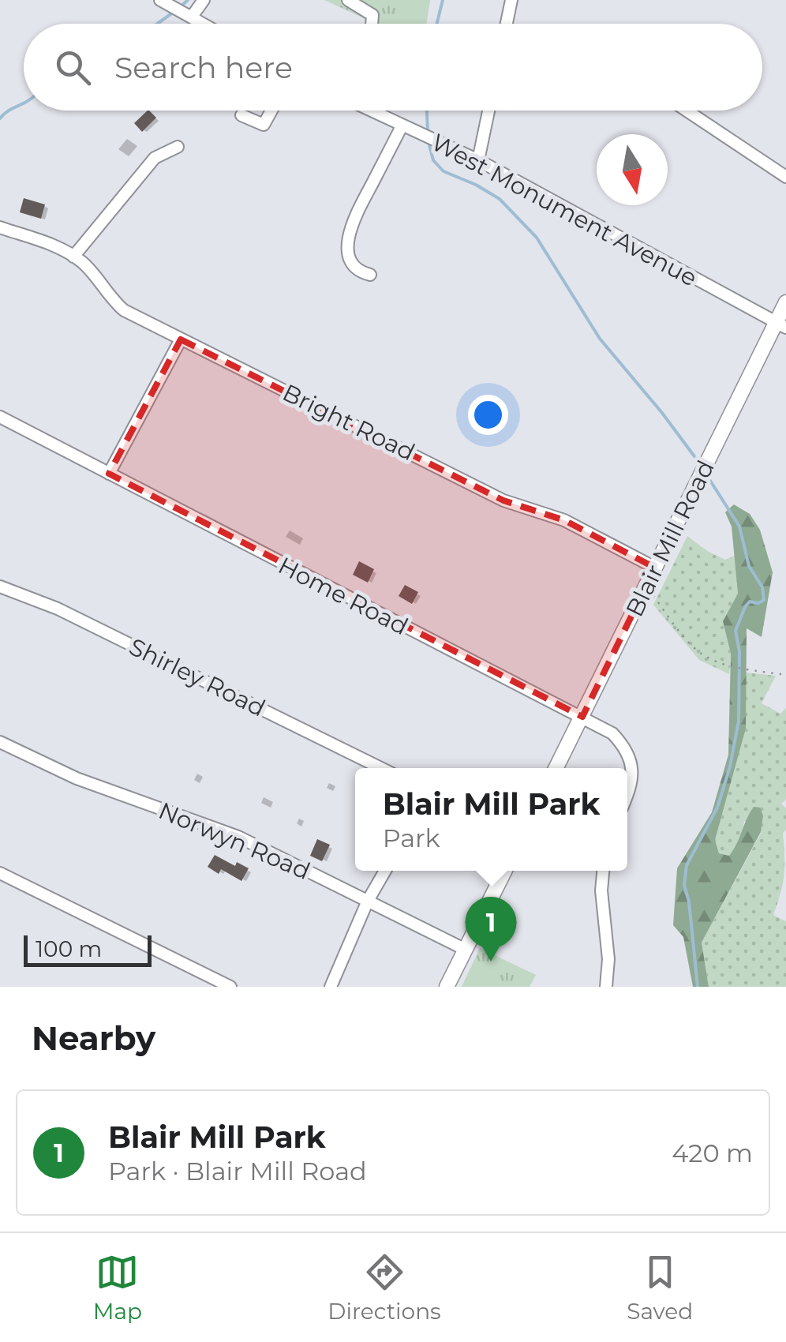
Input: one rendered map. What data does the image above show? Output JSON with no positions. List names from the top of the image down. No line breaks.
{"streets":{"main road":["Blair Mill Road"],"street":["West Monument Avenue","Bright Road","Home Road","Shirley Road","Norwyn Road"]},"crossings":[["West Monument Avenue","Blair Mill Road"],["Bright Road","Blair Mill Road"],["Blair Mill Road","Home Road"]],"scale_bar":"100 m","north":"bottom","page":{"search":"Search here","popup":["Blair Mill Park","Park"],"pins":"1","scale":"100 m","heading":"Nearby","list":[{"mark":"1","name":"Blair Mill Park","note":"Park · Blair Mill Road","value":"420 m"}],"nav":["Map","Directions","Saved"]}}
